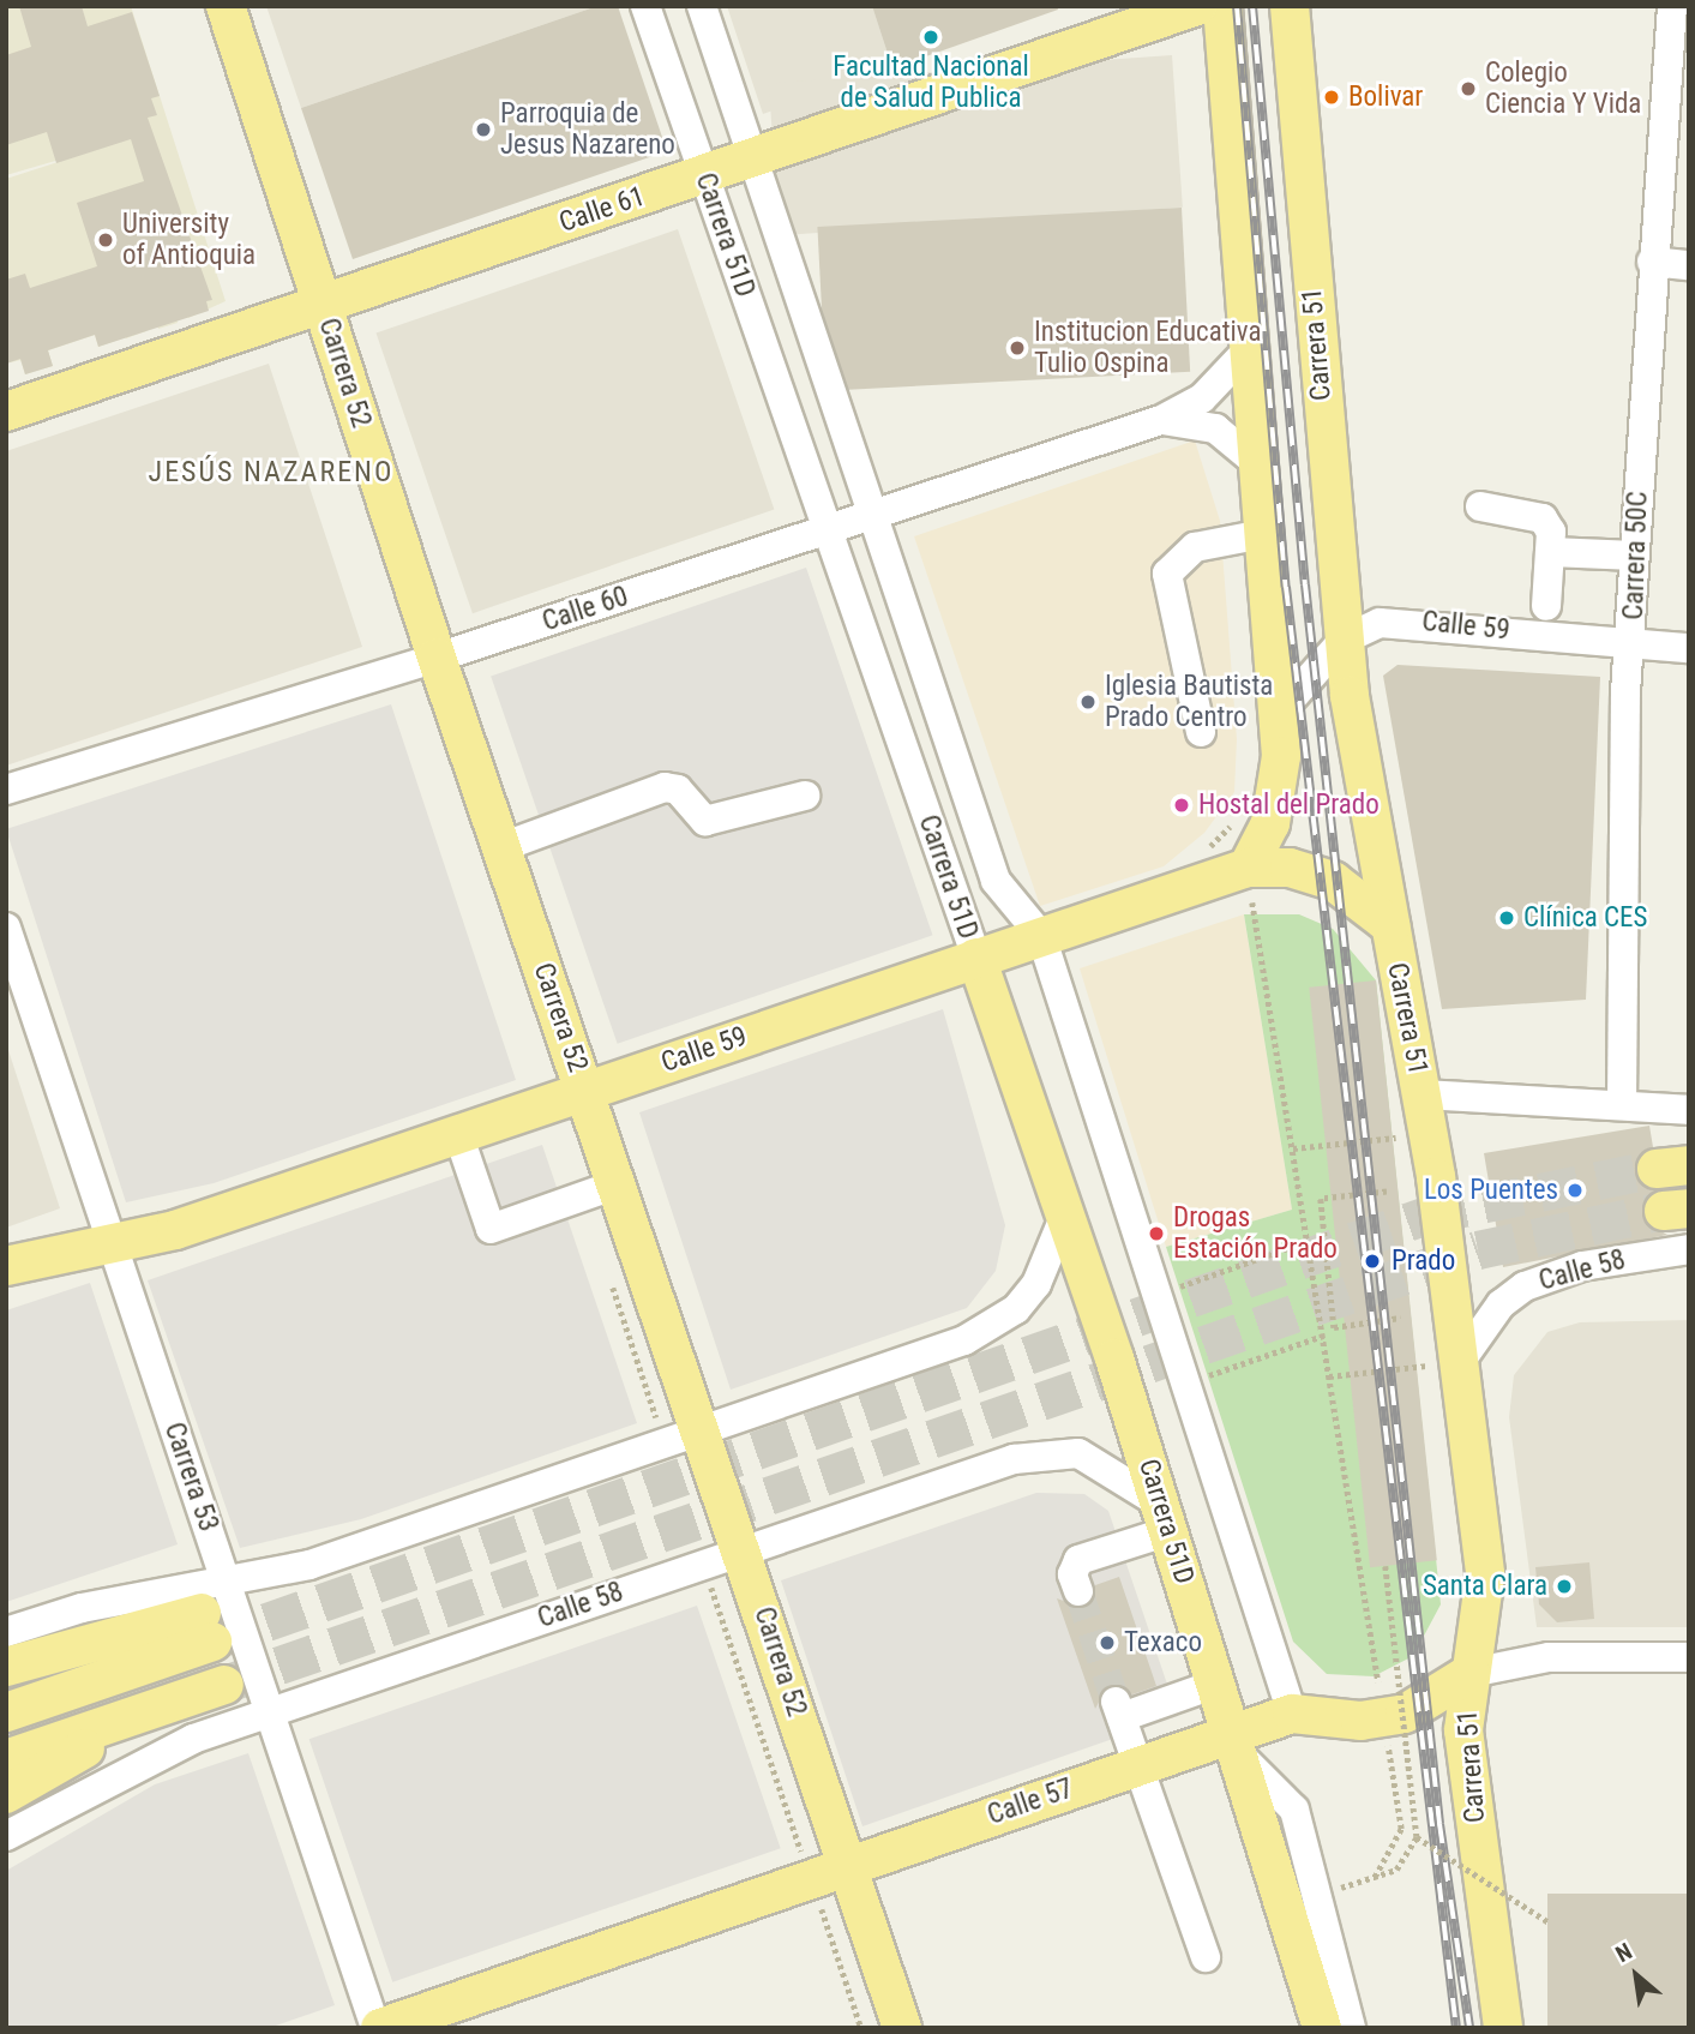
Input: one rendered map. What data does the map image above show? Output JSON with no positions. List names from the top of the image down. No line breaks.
{"streets":{"main road":["Calle 61","Carrera 51D","Carrera 51","Carrera 52","Calle 59","Calle 57"],"street":["Carrera 50C","Calle 60","Calle 58","Carrera 53"]},"crossings":[["Calle 61","Carrera 51D"],["Calle 61","Carrera 52"],["Carrera 51D","Calle 60"],["Carrera 51D","Calle 59"],["Carrera 51D","Calle 58"],["Carrera 51D","Calle 57"],["Carrera 51","Calle 59"],["Carrera 51","Calle 58"],["Carrera 51","Calle 57"],["Carrera 52","Calle 60"],["Carrera 52","Calle 59"],["Carrera 52","Calle 58"],["Carrera 52","Calle 57"],["Carrera 50C","Calle 59"],["Calle 59","Carrera 53"],["Calle 58","Carrera 53"],["Carrera 53","Calle 57"]],"districts":["JESÚS NAZARENO"],"places":["Facultad Nacional de Salud Publica","Colegio Ciencia Y Vida","Bolivar","Parroquia de Jesus Nazareno","University of Antioquia","Institucion Educativa Tulio Ospina","Iglesia Bautista Prado Centro","Hostal del Prado","Clínica CES","Los Puentes","Drogas Estación Prado","Prado","Santa Clara","Texaco"],"north":"top left"}
